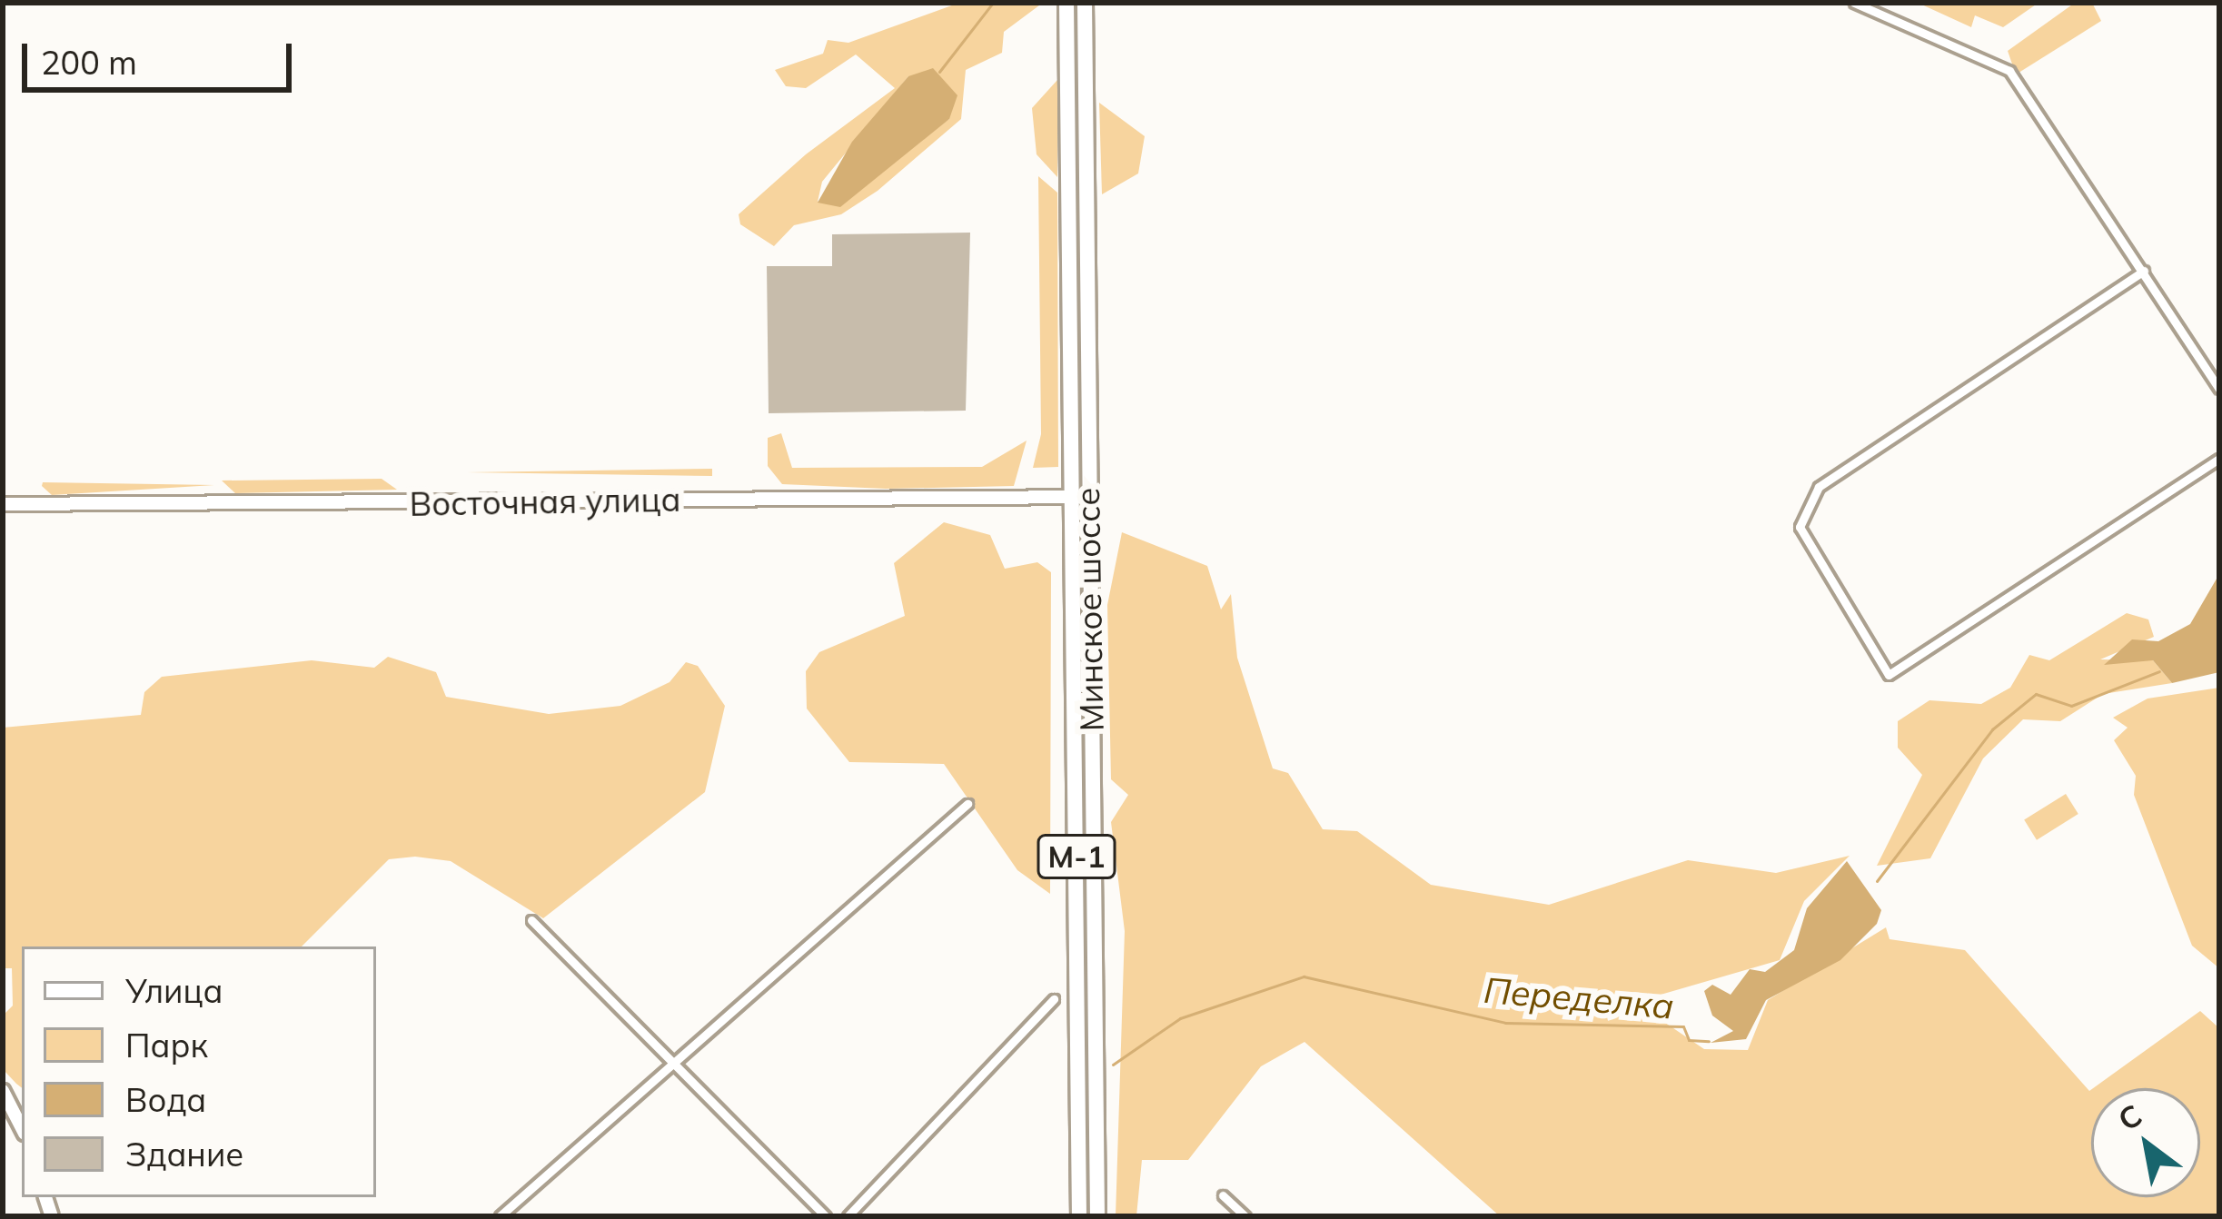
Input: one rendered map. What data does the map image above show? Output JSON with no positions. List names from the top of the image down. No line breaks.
{"streets":{"highway":["Минское шоссе","М-1"],"street":["Восточная улица"]},"crossings":[["Восточная улица","Минское шоссе"]],"water":["Переделка"],"legend":["Улица","Парк","Вода","Здание"],"scale_bar":"200 m","north":"top left"}
